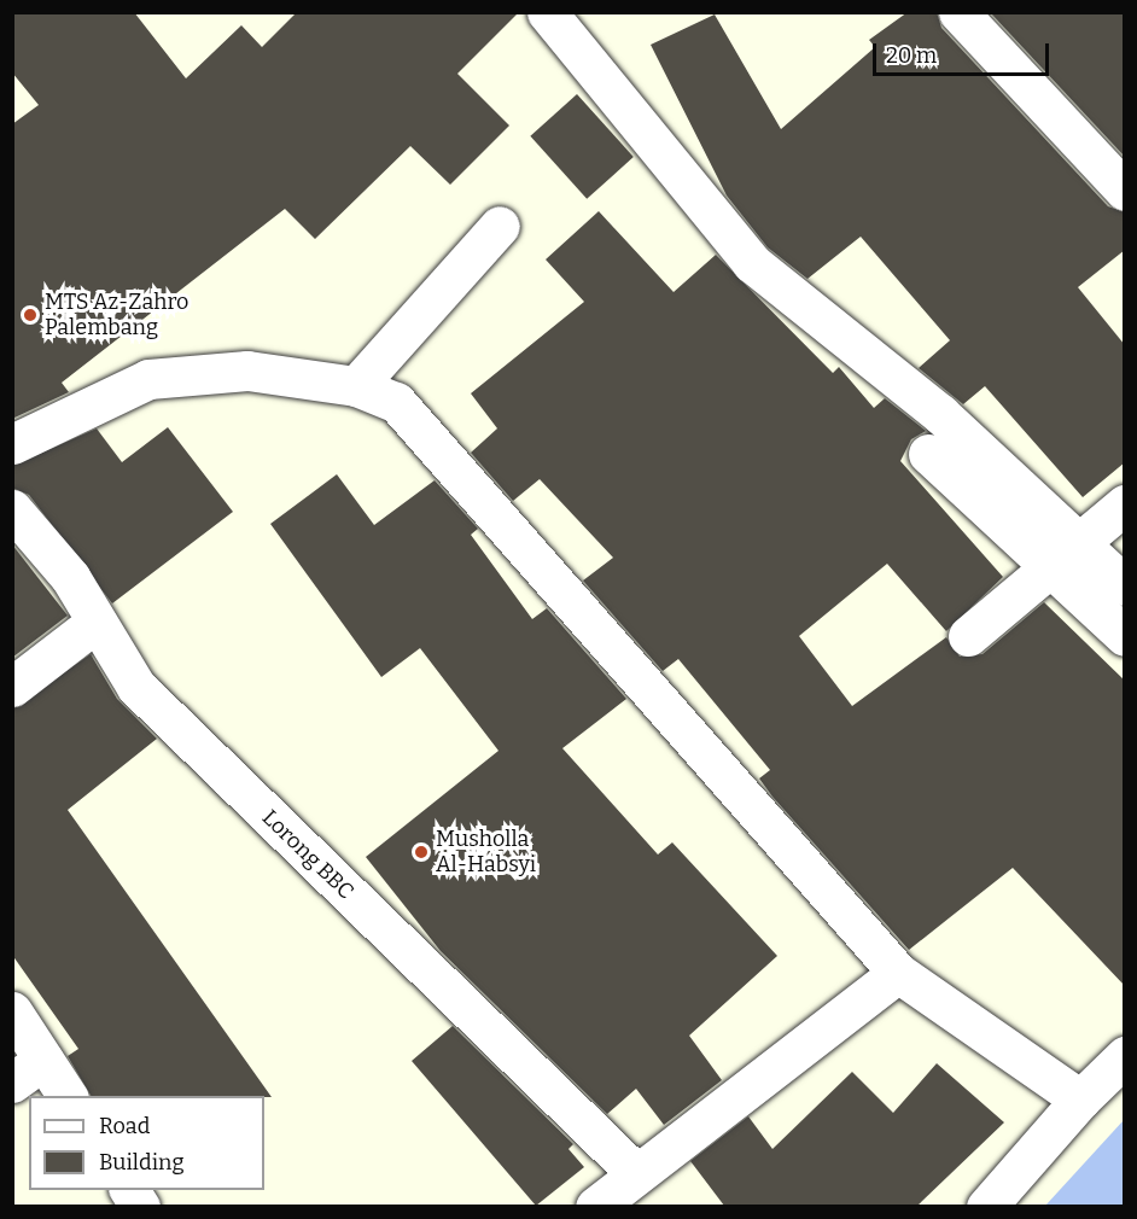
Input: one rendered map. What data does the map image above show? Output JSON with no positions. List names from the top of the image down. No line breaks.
{"streets":{"street":["Lorong BBC"]},"places":["MTS Az-Zahro Palembang","Musholla Al-Habsyi"],"legend":["Road","Building"],"scale_bar":"20 m"}
